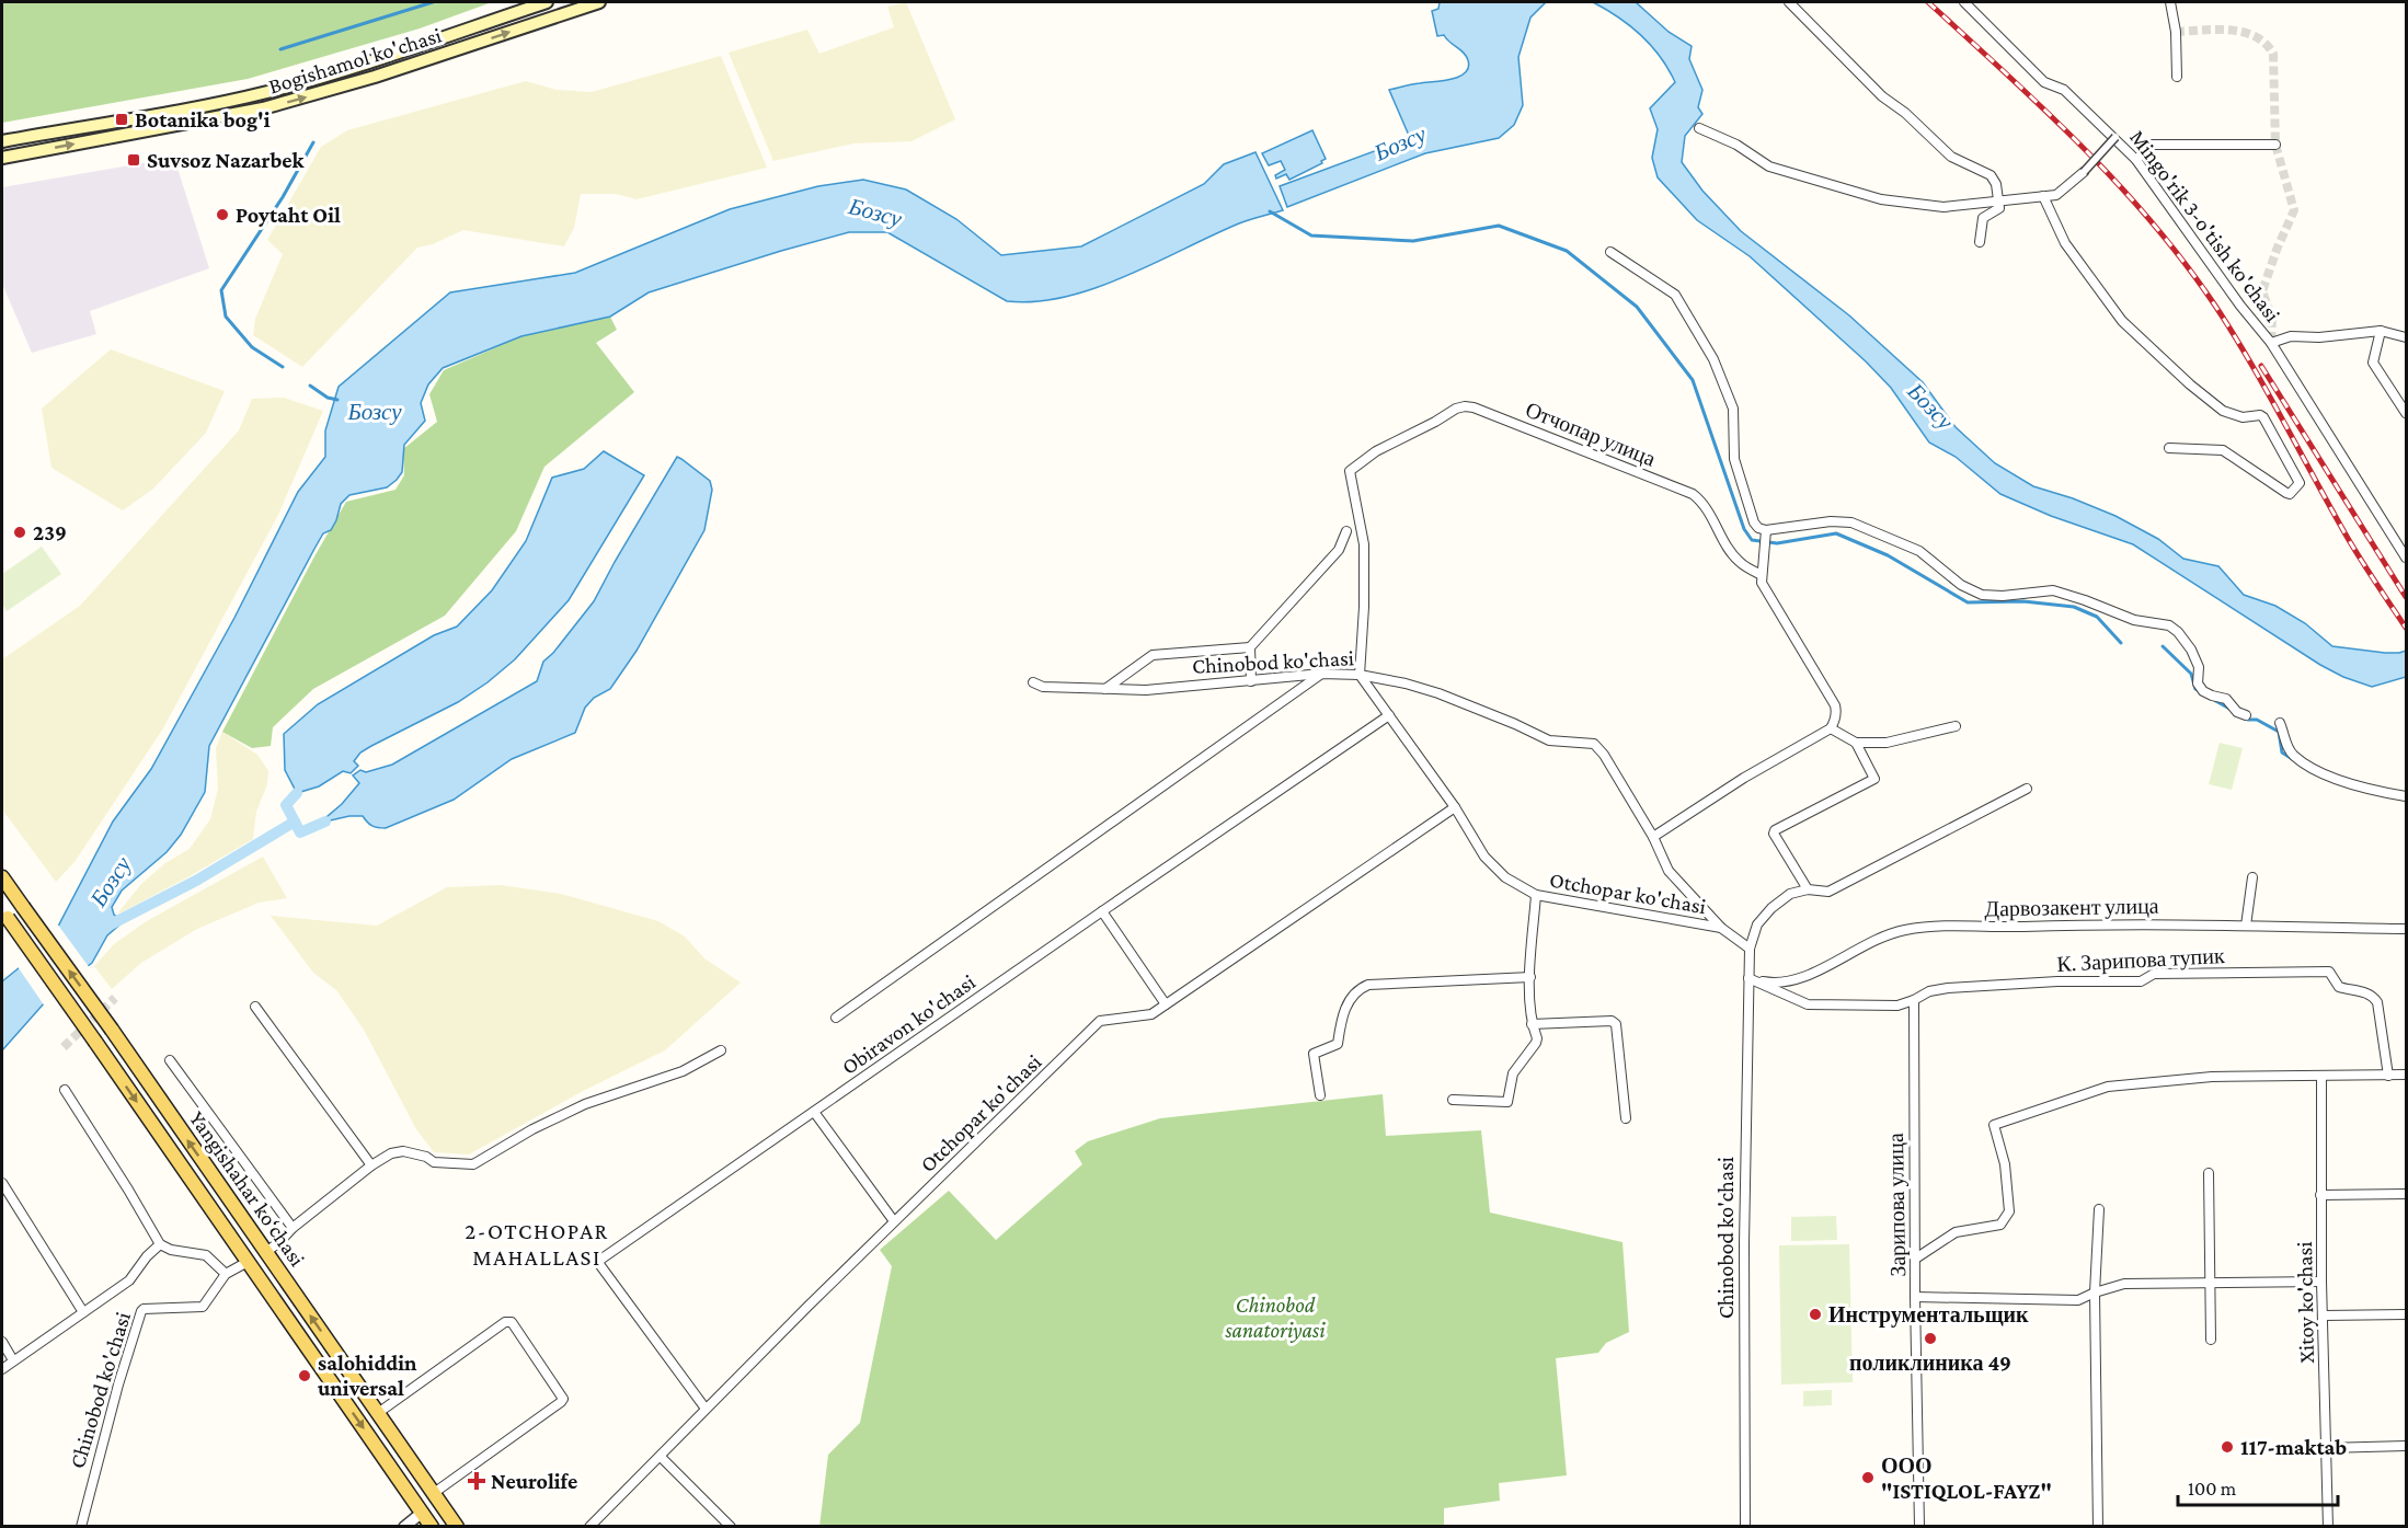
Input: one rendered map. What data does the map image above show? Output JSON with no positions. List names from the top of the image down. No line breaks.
{"streets":{"main road":["Bogishamol ko'chasi","Yangishahar ko‘chasi"],"street":["Mingo'rik 3-o'tish ko'chasi","Отчопар улица","Chinobod ko'chasi","Otchopar ko'chasi","Дарвозакент улица","К. Зарипова тупик","Obiravon ko'chasi","Зарипова улица","Xitoy ko'chasi"]},"crossings":[["Отчопар улица","Chinobod ko'chasi"],["Отчопар улица","Otchopar ko'chasi"],["Chinobod ko'chasi","Otchopar ko'chasi"],["Chinobod ko'chasi","Дарвозакент улица"],["Chinobod ko'chasi","К. Зарипова тупик"],["Chinobod ko'chasi","Yangishahar ko‘chasi"],["Otchopar ko'chasi","Obiravon ko'chasi"],["Дарвозакент улица","К. Зарипова тупик"],["К. Зарипова тупик","Зарипова улица"]],"districts":["2-OTCHOPAR MAHALLASI"],"water":["Бозсу"],"parks":["Chinobod sanatoriyasi"],"places":{"transit":["Botanika bog'i","Suvsoz Nazarbek"],"other":["Poytaht Oil","239","Инструментальщик","поликлиника 49","salohiddin universal","117-maktab","ООО \"ISTIQLOL-FAYZ\""],"health":["Neurolife"]},"scale_bar":"100 m"}
